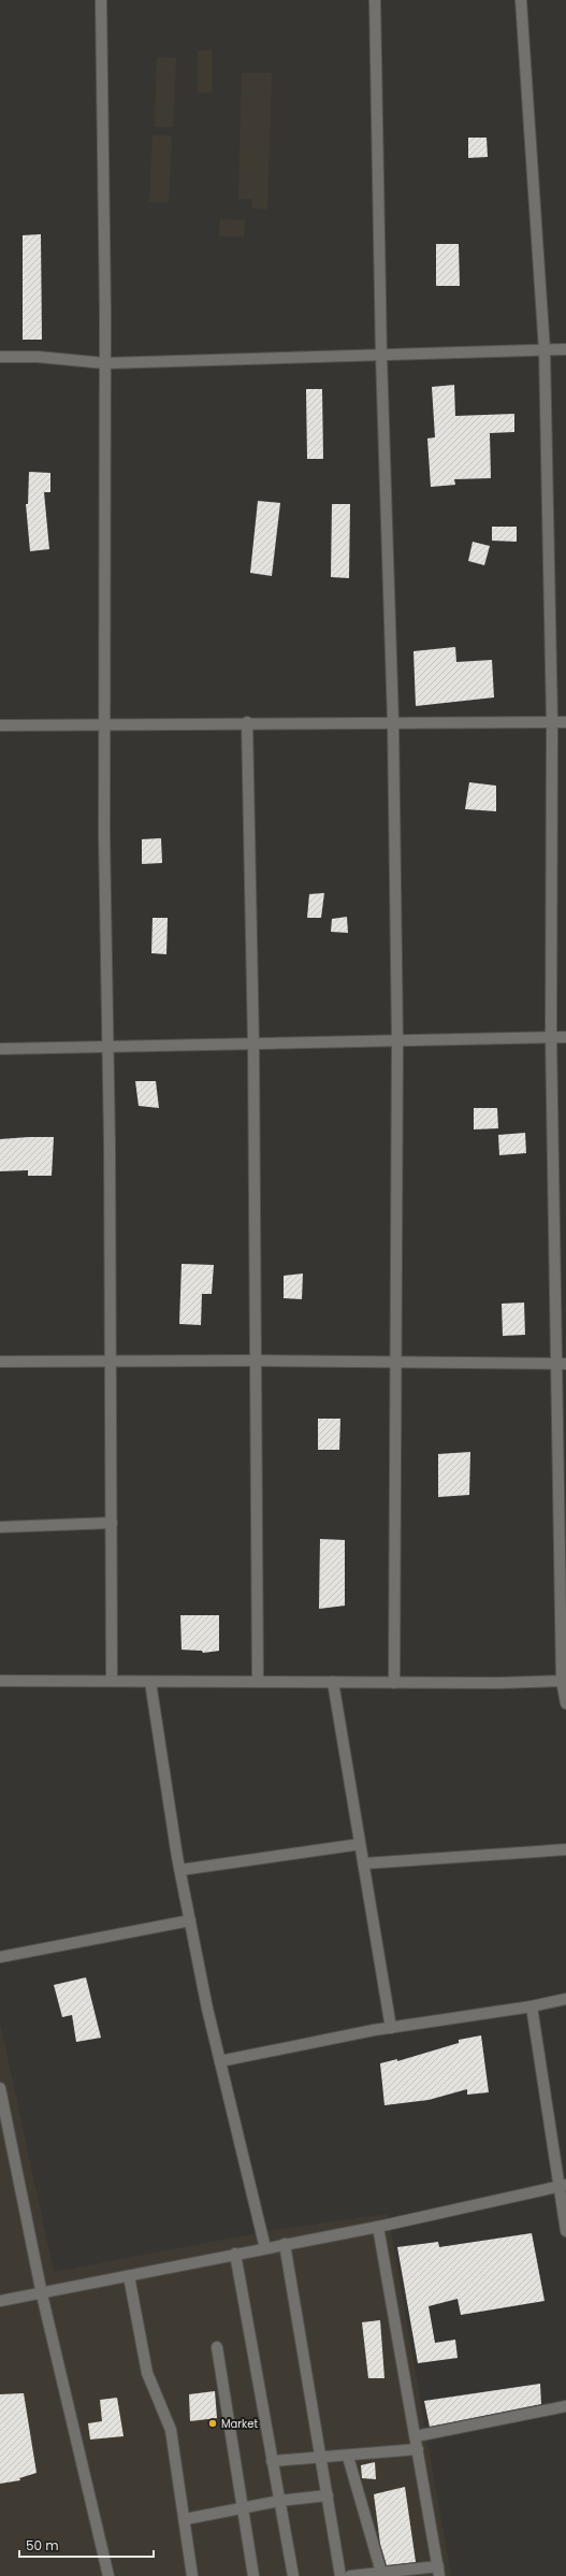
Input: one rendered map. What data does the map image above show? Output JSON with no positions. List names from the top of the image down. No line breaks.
{"places":["Market"],"scale_bar":"50 m"}
